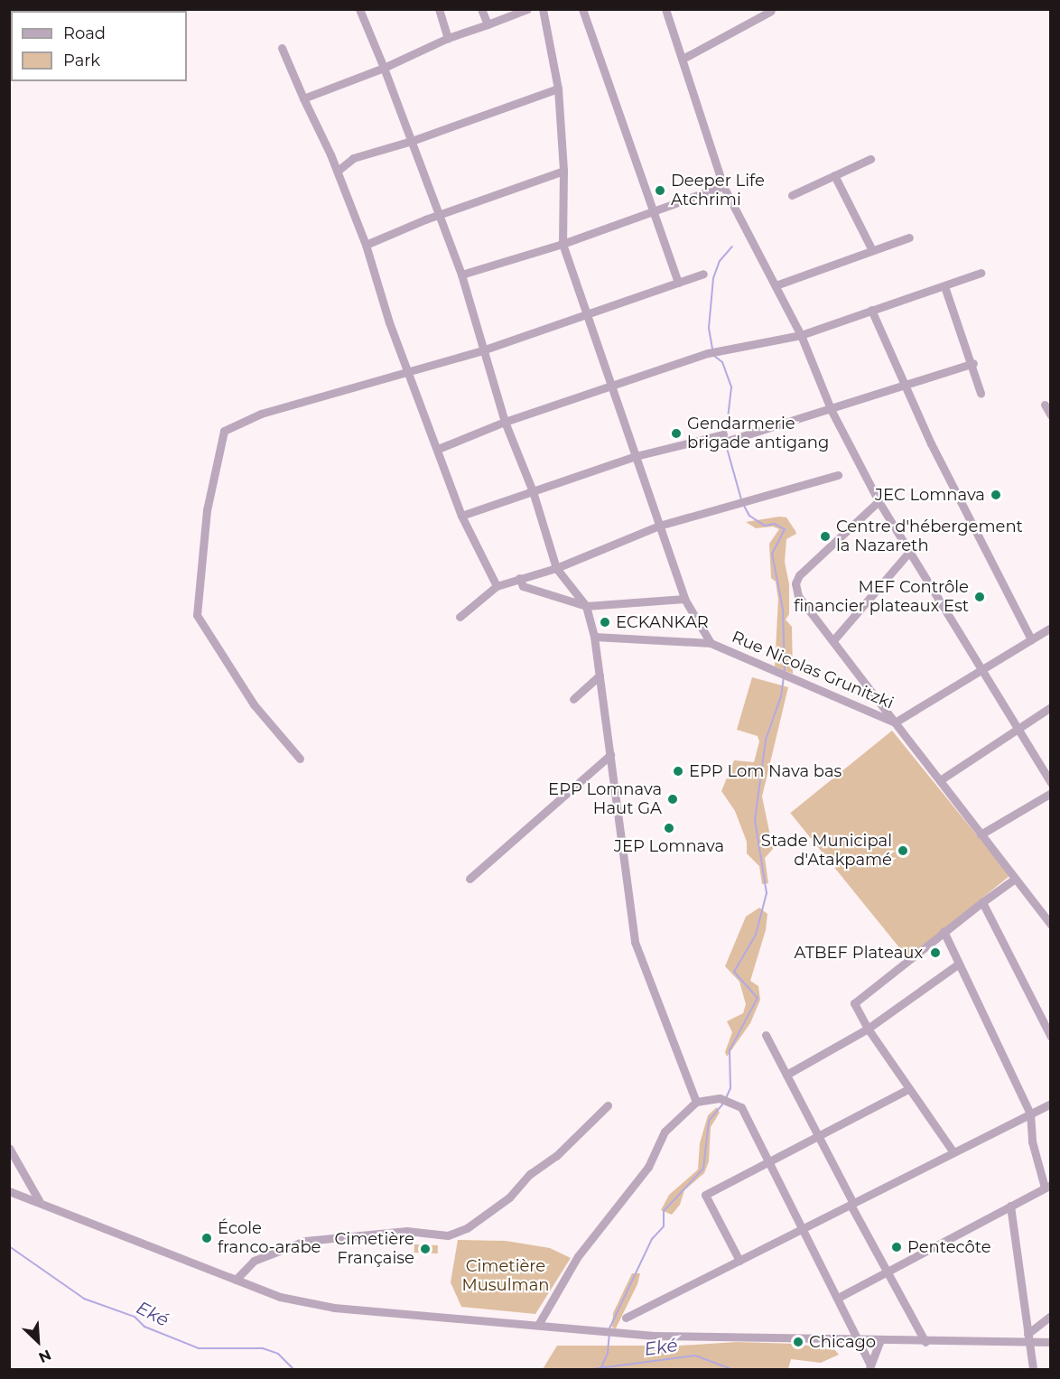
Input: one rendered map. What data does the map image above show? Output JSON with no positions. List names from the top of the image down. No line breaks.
{"streets":{"street":["Rue Nicolas Grunitzki"]},"water":["Eké"],"parks":["Cimetière Musulman"],"places":["Deeper Life Atchrimi","Gendarmerie brigade antigang","JEC Lomnava","Centre d'hébergement la Nazareth","MEF Contrôle financier plateaux Est","ECKANKAR","EPP Lom Nava bas","EPP Lomnava Haut GA","JEP Lomnava","Stade Municipal d'Atakpamé","ATBEF Plateaux","École franco-arabe","Pentecôte","Cimetière Française","Chicago"],"legend":["Road","Park"],"north":"bottom right"}
